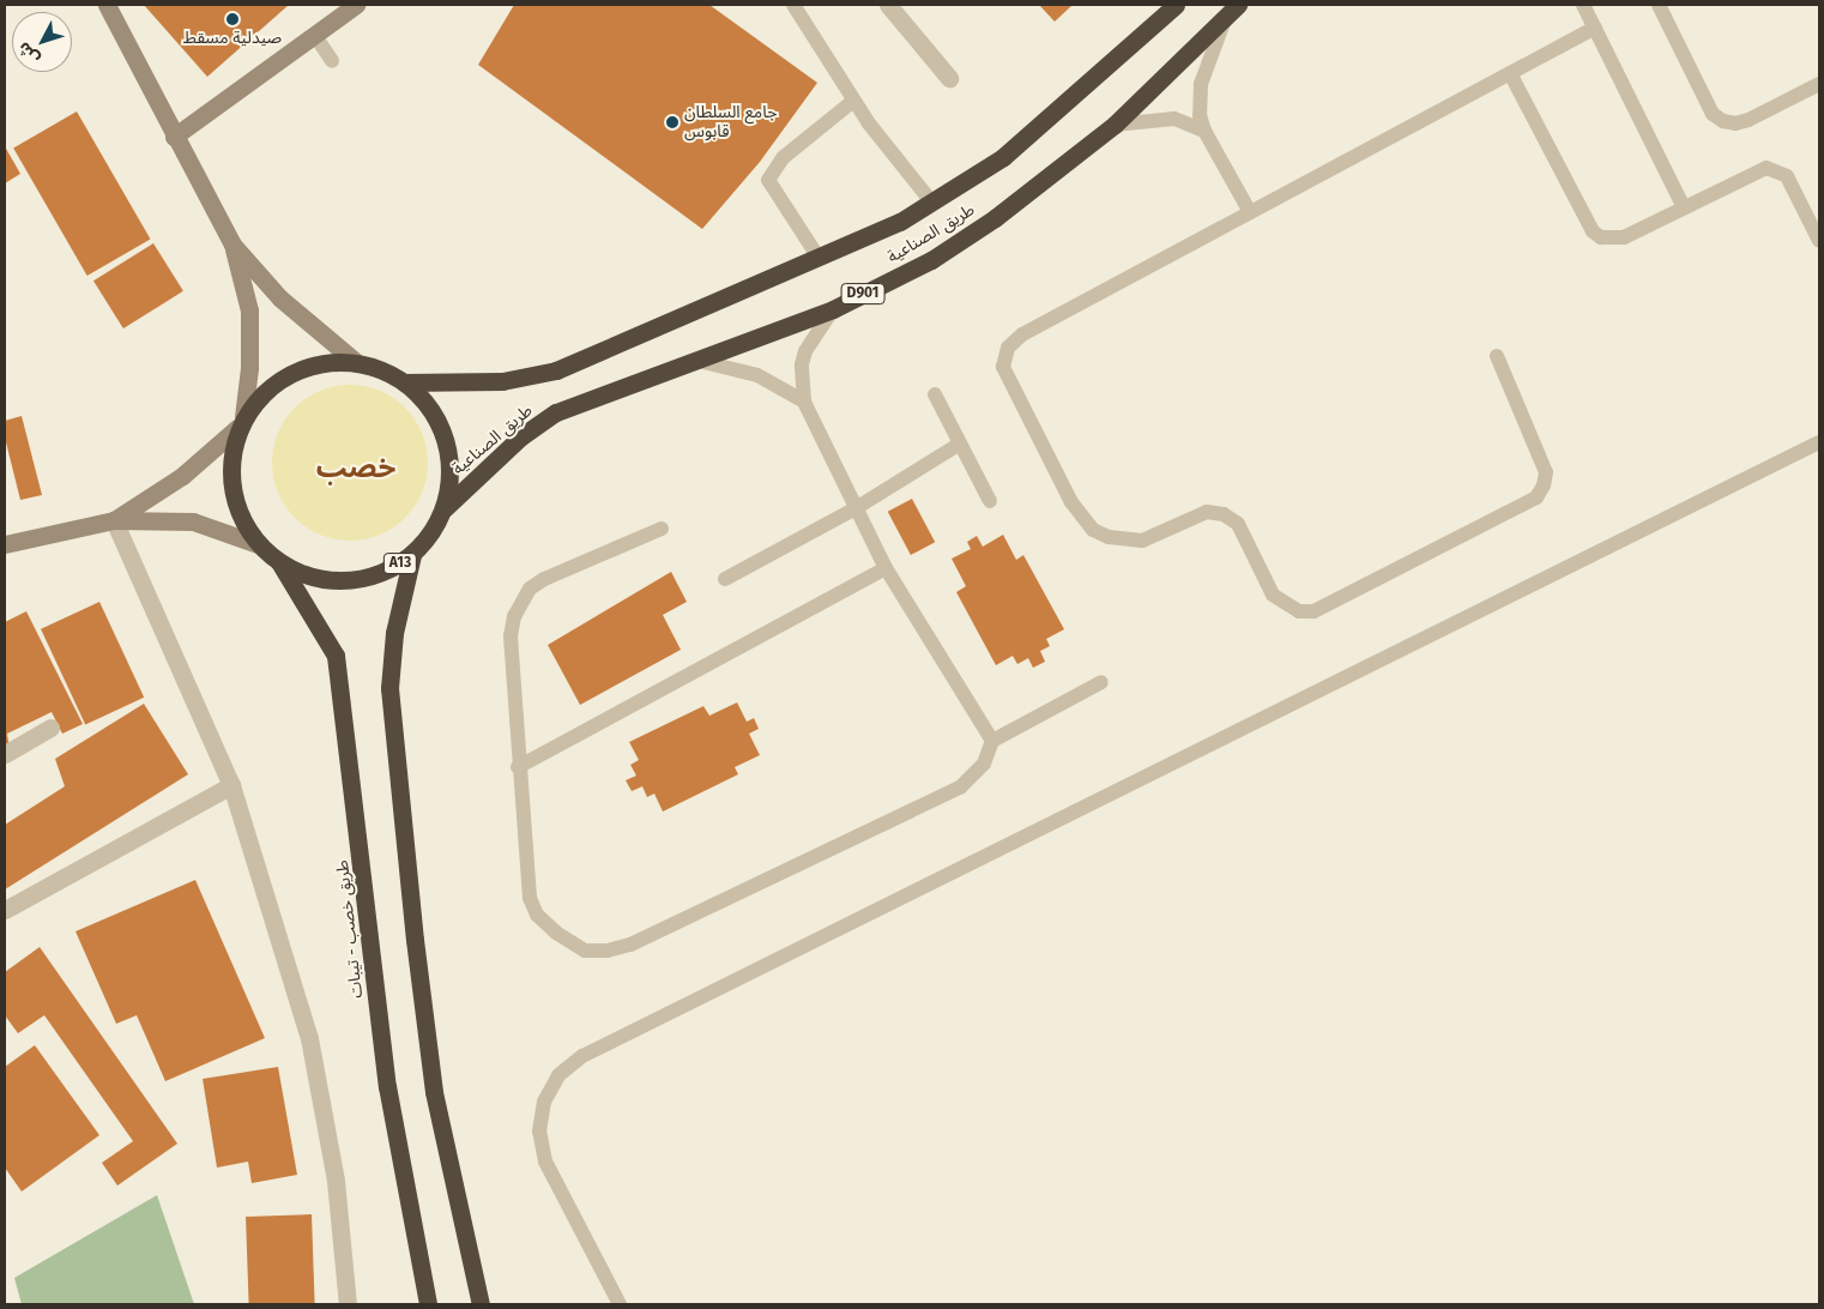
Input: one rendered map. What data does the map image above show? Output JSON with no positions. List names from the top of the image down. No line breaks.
{"streets":{"highway":["طريق الصناعية","D901","A13","طريق خصب - تيبات"]},"crossings":[["طريق الصناعية","A13"],["A13","طريق خصب - تيبات"]],"districts":["خصب"],"places":["صيدلية مسقط","جامع السلطان قابوس"],"north":"bottom left"}
